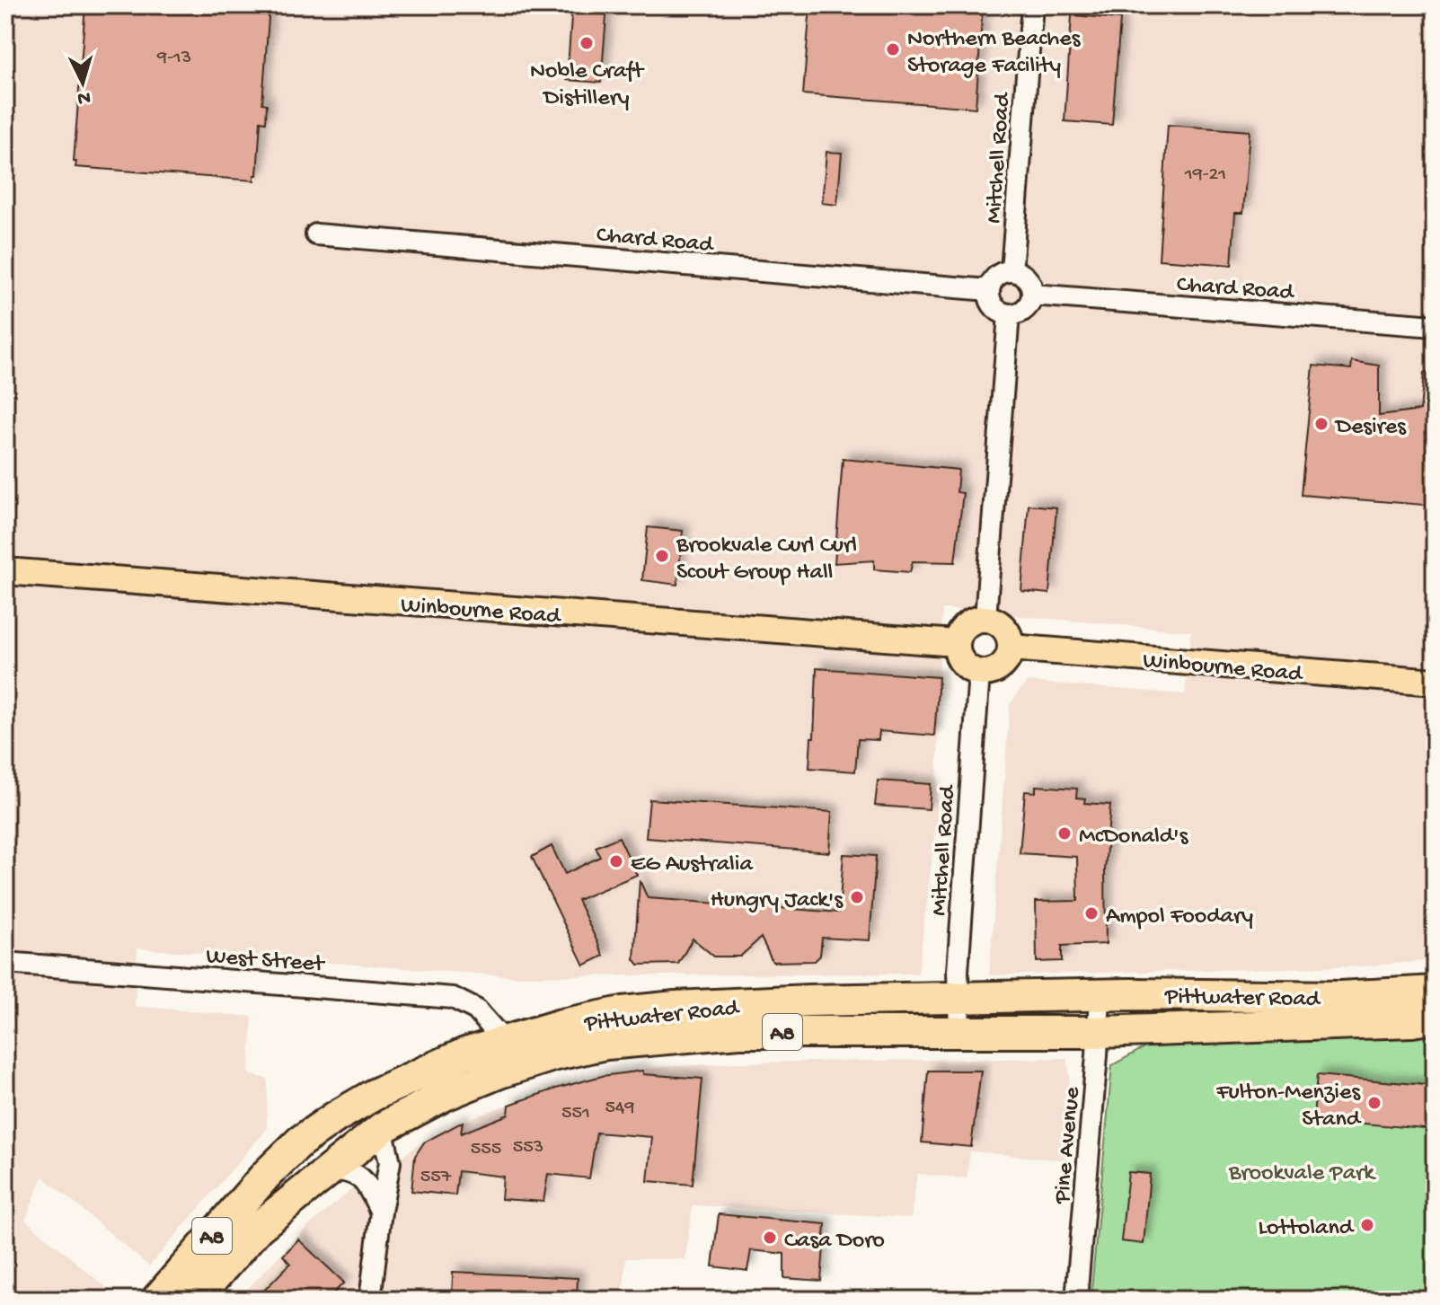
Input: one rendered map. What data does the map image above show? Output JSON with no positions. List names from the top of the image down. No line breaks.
{"streets":{"highway":["Pittwater Road","A8"],"main road":["Winbourne Road"],"street":["Mitchell Road","Chard Road","West Street","Pine Avenue"]},"crossings":[["Mitchell Road","Chard Road"],["Mitchell Road","Winbourne Road"],["Mitchell Road","Pittwater Road"],["West Street","Pittwater Road"],["Pittwater Road","Pine Avenue"]],"parks":["Brookvale Park"],"places":["Noble Craft Distillery","Northern Beaches Storage Facility","Desires","Brookvale Curl Curl Scout Group Hall","McDonald's","EG Australia","Hungry Jack's","Ampol Foodary","Fulton-Menzies Stand","Lottoland","Casa Doro"],"house_numbers":["9-13","19-21","549","551","553","555","557"],"north":"bottom"}
